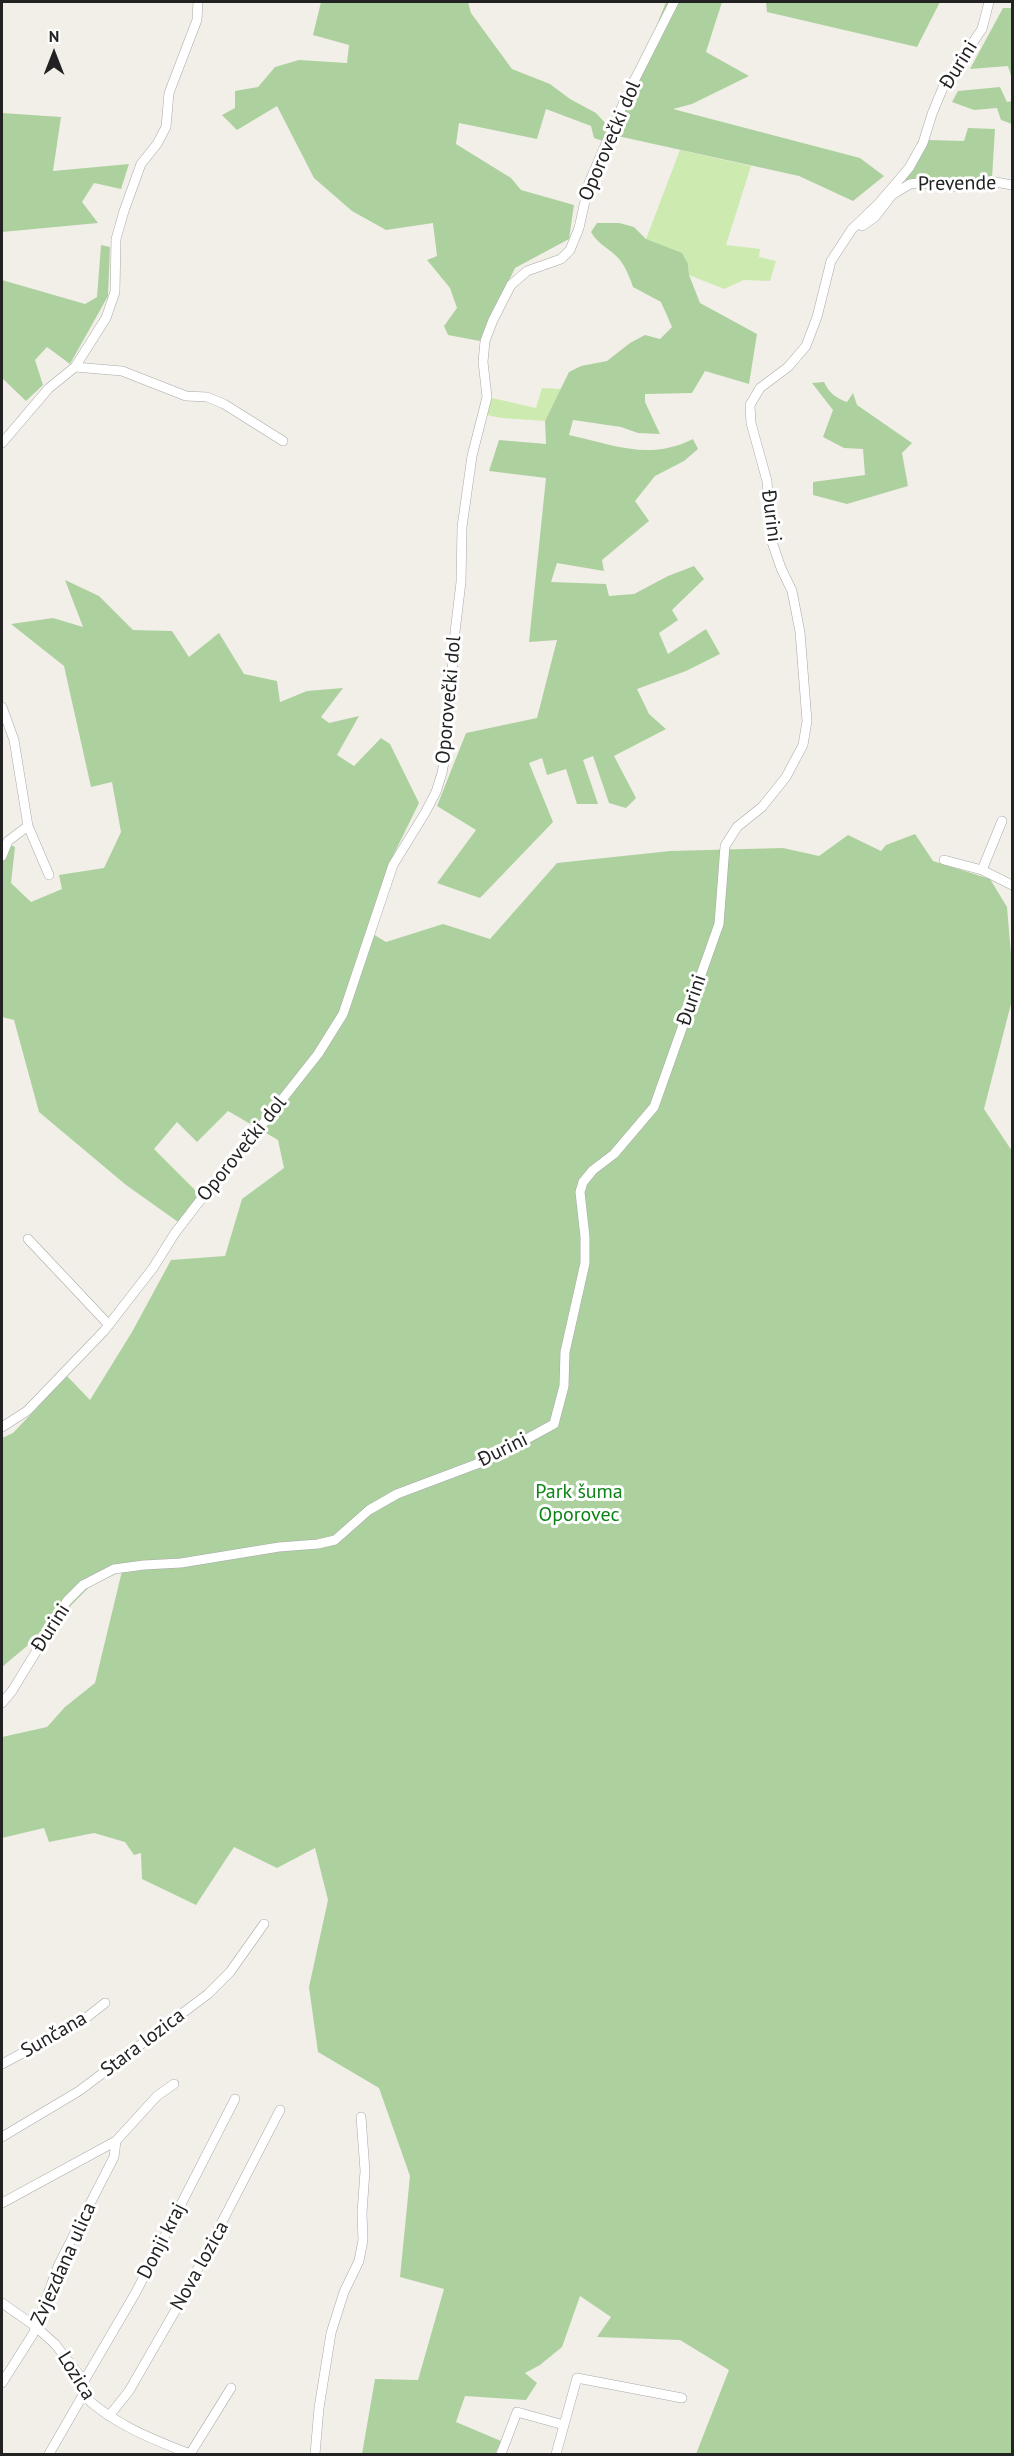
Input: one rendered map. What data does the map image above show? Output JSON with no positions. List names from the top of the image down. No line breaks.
{"streets":{"street":["Đurini","Oporovečki dol","Prevende","Sunčana","Stara lozica","Donji kraj","Zvjezdana ulica","Nova lozica","Lozica"]},"crossings":[["Đurini","Prevende"],["Donji kraj","Lozica"],["Zvjezdana ulica","Lozica"],["Nova lozica","Lozica"]],"parks":["Park šuma Oporovec"],"north":"top"}
